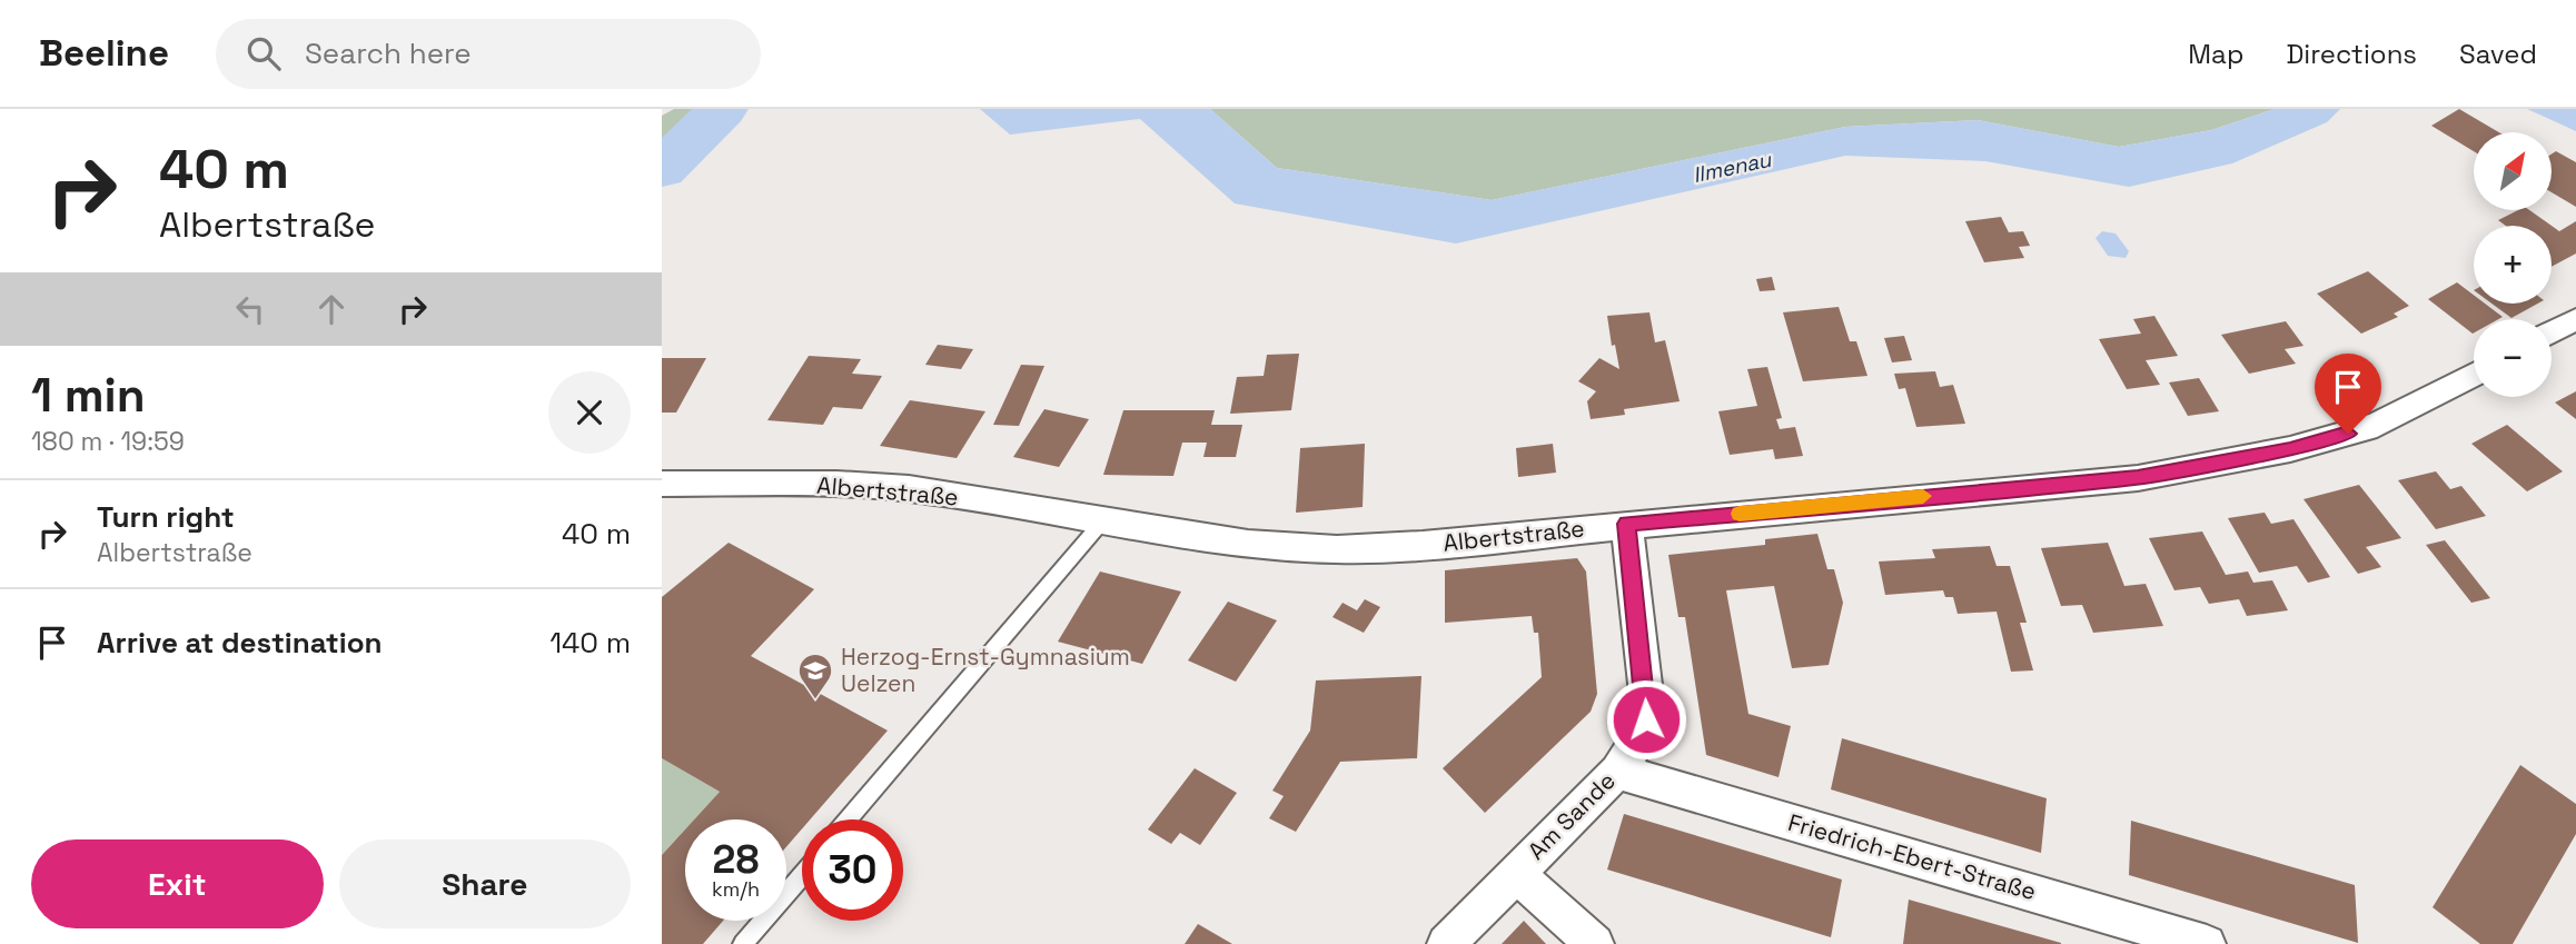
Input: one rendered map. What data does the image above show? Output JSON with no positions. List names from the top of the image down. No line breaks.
{"streets":{"street":["Albertstraße","Am Sande","Friedrich-Ebert-Straße"]},"crossings":[["Albertstraße","Am Sande"],["Am Sande","Friedrich-Ebert-Straße"]],"water":["Ilmenau"],"places":{"school or university":["Herzog-Ernst-Gymnasium Uelzen"]},"north":"top right","page":{"header":"Beeline","search":"Search here","nav":["Map","Directions","Saved"],"turn":["40 m","Albertstraße"],"map_buttons":["+","−"],"heading":["1 min","180 m · 19:59"],"list":[{"name":"Turn right","note":"Albertstraße","value":"40 m"},{"name":"Arrive at destination","value":"140 m"}],"speed":"28 km/h","limit":"30","buttons":["Exit","Share"]}}
